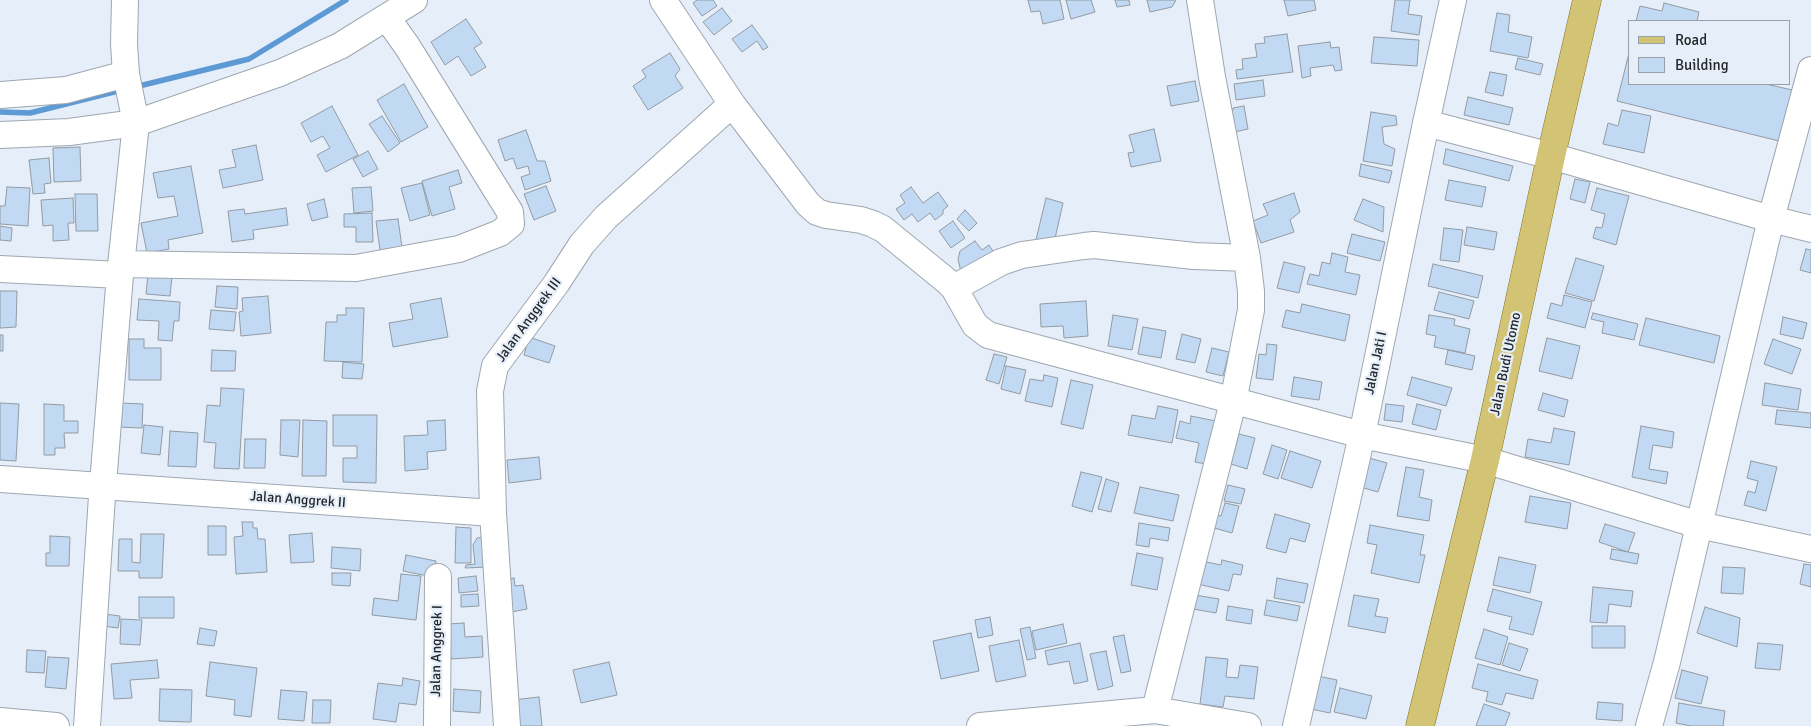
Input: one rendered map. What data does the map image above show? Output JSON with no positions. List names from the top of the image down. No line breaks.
{"streets":{"main road":["Jalan Budi Utomo"],"street":["Jalan Anggrek III","Jalan Jati I","Jalan Anggrek II","Jalan Anggrek I"]},"crossings":[["Jalan Anggrek III","Jalan Anggrek II"]],"legend":["Road","Building"]}
